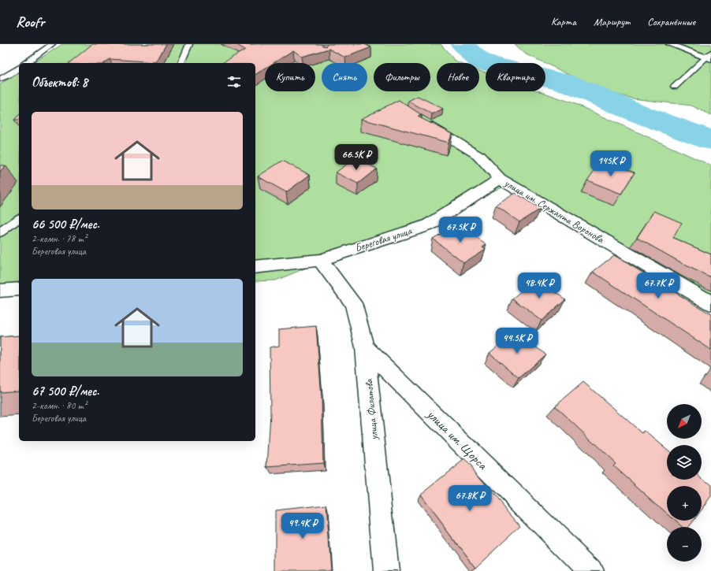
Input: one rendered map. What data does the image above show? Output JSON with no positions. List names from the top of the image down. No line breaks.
{"streets":{"street":["улица им. Сержанта Воронова","Береговая улица","улица Филатова","улица им. Щорса"]},"crossings":[["улица им. Сержанта Воронова","Береговая улица"],["Береговая улица","улица Филатова"],["улица Филатова","улица им. Щорса"]],"north":"bottom left","page":{"header":"Roofr","nav":["Карта","Маршрут","Сохранённые"],"chip":["Купить","Снять","Фильтры","Новое","Квартира"],"heading":"Объектов: 8","list":[{"name":"66 500 ₽/мес.","note":"2-комн. · 78 m² · Береговая улица"},{"name":"67 500 ₽/мес.","note":"2-комн. · 80 m² · Береговая улица"}],"price":["66.5K ₽","145K ₽","67.5K ₽","48.4K ₽","67.7K ₽","44.5K ₽","67.8K ₽","49.4K ₽"],"map_buttons":["+","−"]}}
